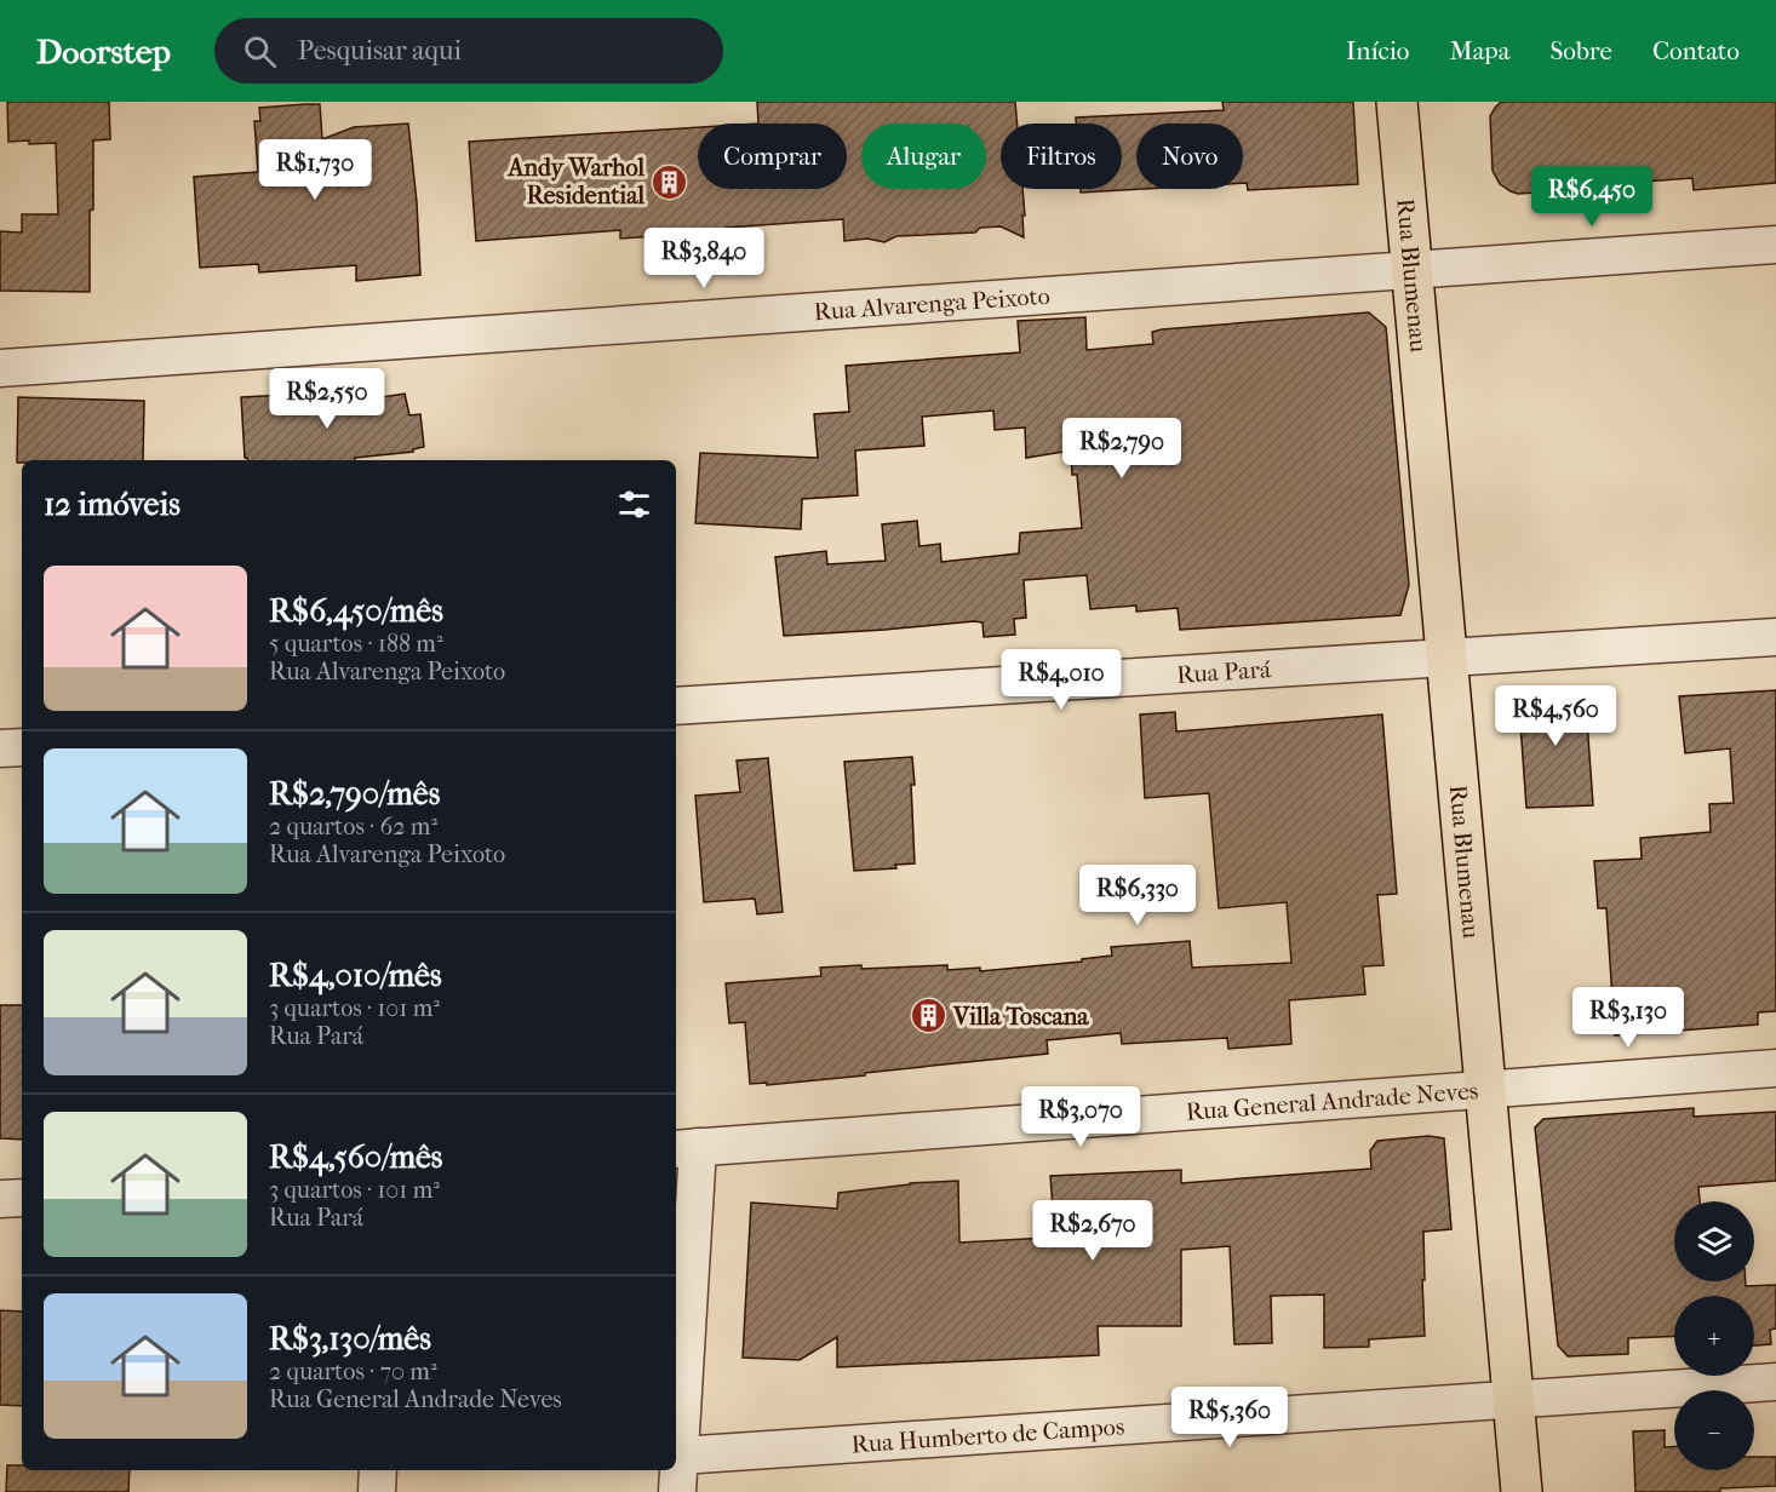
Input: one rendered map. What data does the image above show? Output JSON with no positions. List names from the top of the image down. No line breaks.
{"streets":{"main road":["Rua Blumenau"],"street":["Rua Alvarenga Peixoto","Rua Pará","Rua General Andrade Neves","Rua Humberto de Campos"]},"crossings":[["Rua Blumenau","Rua Alvarenga Peixoto"],["Rua Blumenau","Rua Pará"],["Rua Blumenau","Rua General Andrade Neves"],["Rua Blumenau","Rua Humberto de Campos"]],"places":{"building":["Andy Warhol Residential","Villa Toscana"]},"page":{"header":"Doorstep","search":"Pesquisar aqui","nav":["Início","Mapa","Sobre","Contato"],"chip":["Comprar","Alugar","Filtros","Novo"],"price":["R$1,730","R$6,450","R$3,840","R$2,550","R$2,790","R$4,010","R$4,560","R$6,330","R$3,130","R$3,070","R$2,670","R$5,360"],"heading":"12 imóveis","list":[{"name":"R$6,450/mês","note":"5 quartos · 188 m² · Rua Alvarenga Peixoto"},{"name":"R$2,790/mês","note":"2 quartos · 62 m² · Rua Alvarenga Peixoto"},{"name":"R$4,010/mês","note":"3 quartos · 101 m² · Rua Pará"},{"name":"R$4,560/mês","note":"3 quartos · 101 m² · Rua Pará"},{"name":"R$3,130/mês","note":"2 quartos · 70 m² · Rua General Andrade Neves"}],"map_buttons":["+","−"]}}
